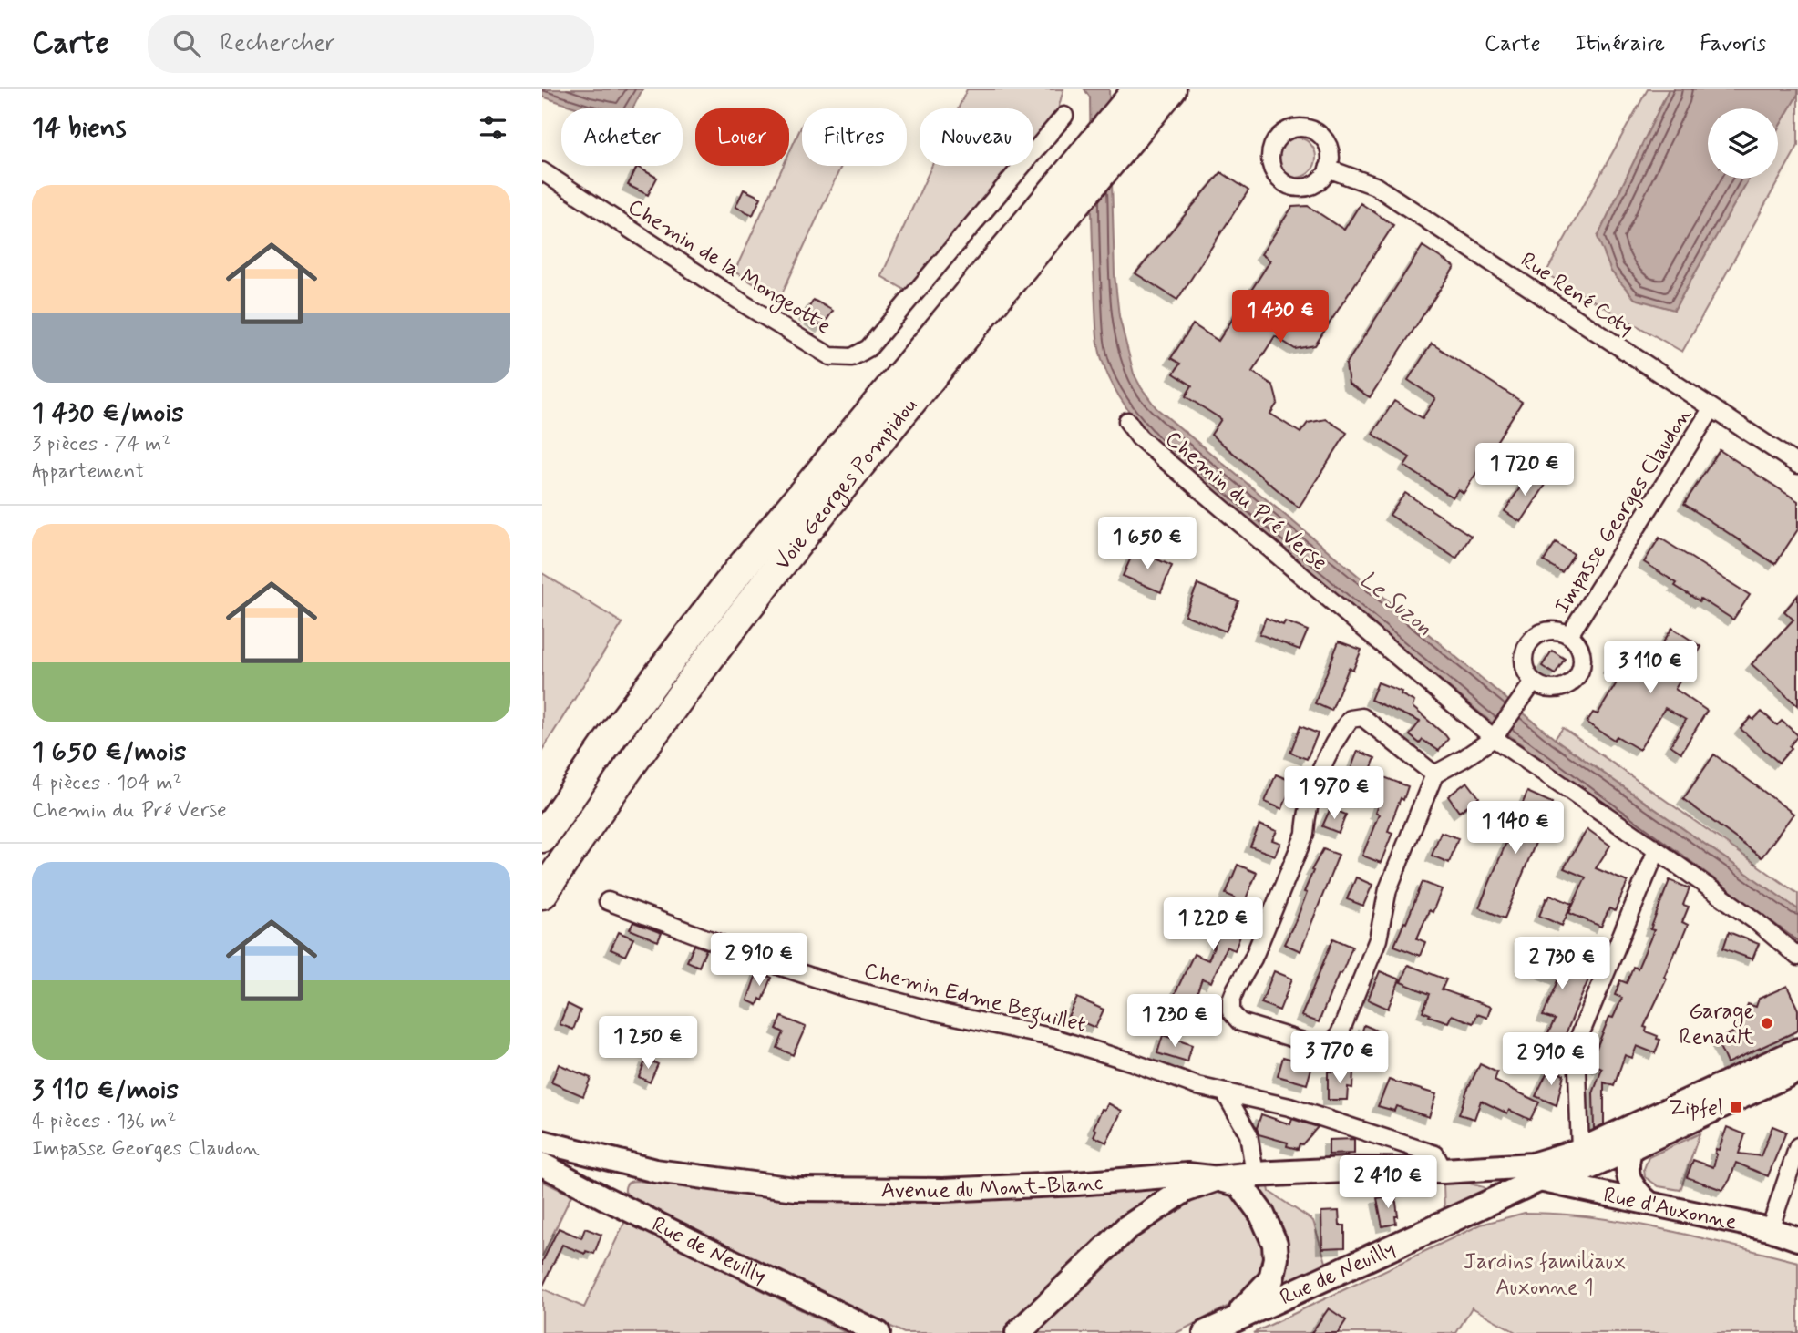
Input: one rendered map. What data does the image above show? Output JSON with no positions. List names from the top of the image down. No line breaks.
{"streets":{"highway":["Voie Georges Pompidou"],"main road":["Avenue du Mont-Blanc","Rue d'Auxonne","Rue de Neuilly"],"street":["Chemin de la Mongeotte","Rue René Coty","Chemin du Pré Verse","Impasse Georges Claudon","Chemin Edme Beguillet"]},"crossings":[["Rue René Coty","Impasse Georges Claudon"],["Chemin Edme Beguillet","Avenue du Mont-Blanc"],["Rue d'Auxonne","Rue de Neuilly"]],"water":["Le Suzon"],"parks":["Jardins familiaux Auxonne 1"],"places":{"other":["Garage Renault"],"transit":["Zipfel"]},"page":{"header":"Carte","search":"Rechercher","nav":["Carte","Itinéraire","Favoris"],"heading":"14 biens","chip":["Acheter","Louer","Filtres","Nouveau"],"list":[{"name":"1 430 €/mois","note":"3 pièces · 74 m² · Appartement"},{"name":"1 650 €/mois","note":"4 pièces · 104 m² · Chemin du Pré Verse"},{"name":"3 110 €/mois","note":"4 pièces · 136 m² · Impasse Georges Claudon"}],"price":["1 430 €","1 720 €","1 650 €","3 110 €","1 970 €","1 140 €","1 220 €","2 910 €","2 730 €","1 230 €","1 250 €","3 770 €","2 910 €","2 410 €"]}}
